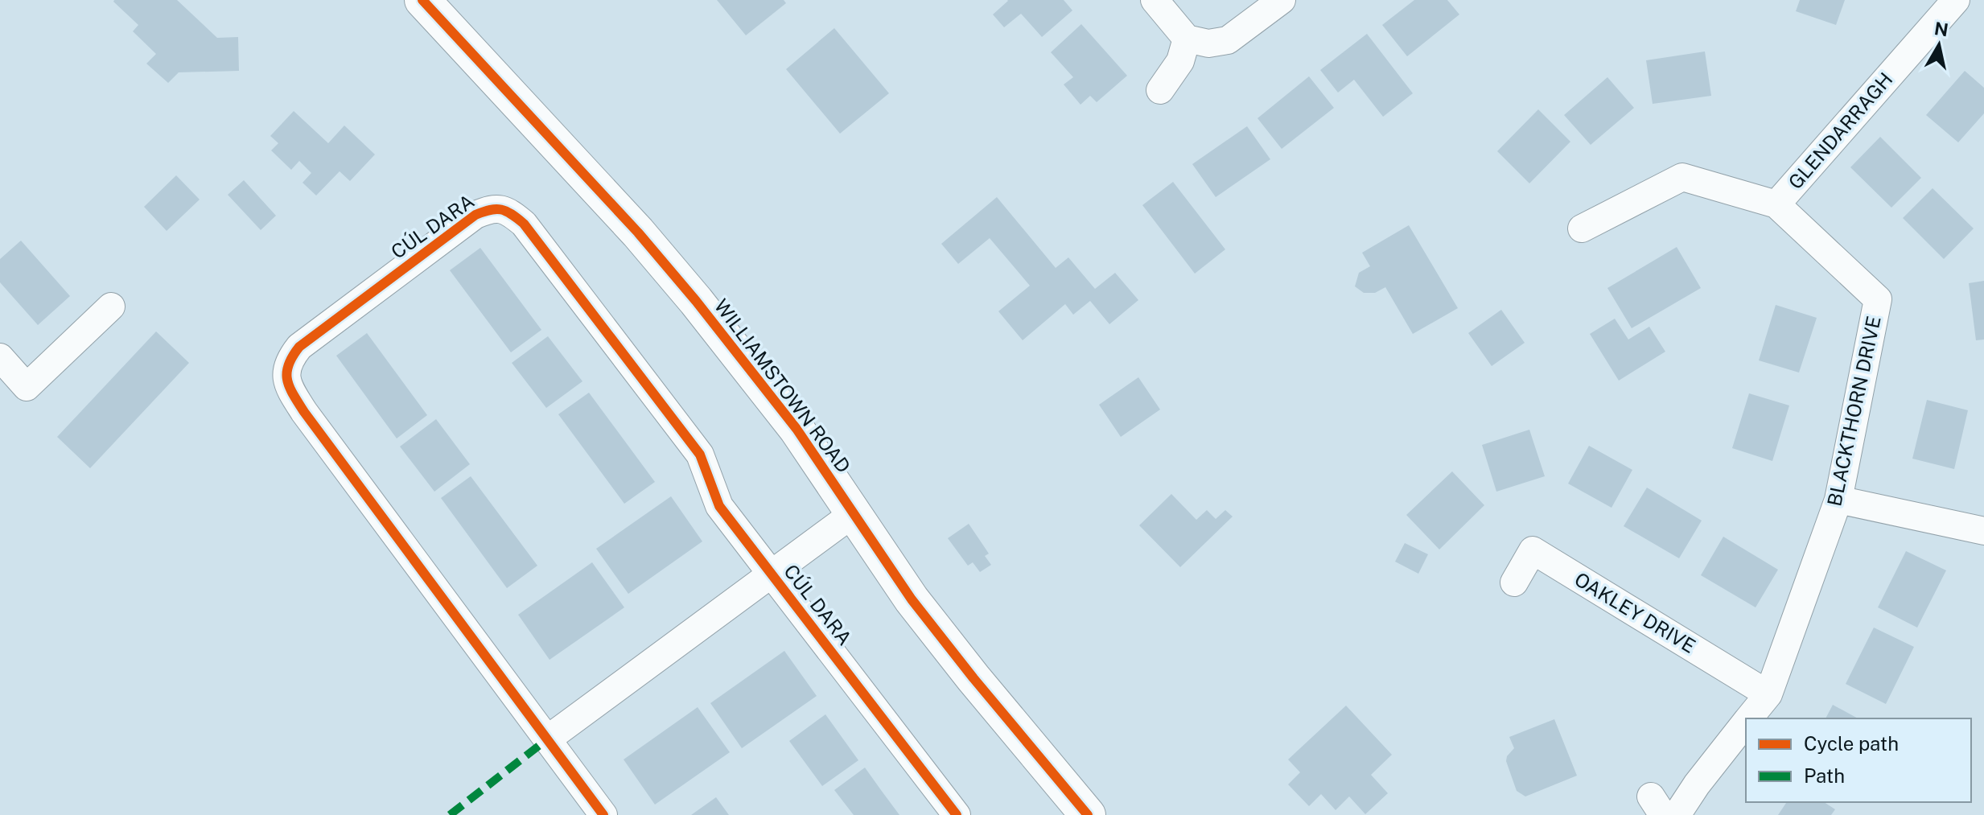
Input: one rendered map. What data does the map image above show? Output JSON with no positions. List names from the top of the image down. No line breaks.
{"streets":{"street":["GLENDARRAGH","CÚL DARA","WILLIAMSTOWN ROAD","BLACKTHORN DRIVE","OAKLEY DRIVE"]},"crossings":[["GLENDARRAGH","BLACKTHORN DRIVE"],["CÚL DARA","WILLIAMSTOWN ROAD"],["BLACKTHORN DRIVE","OAKLEY DRIVE"]],"legend":["Cycle path","Path"],"north":"top"}
